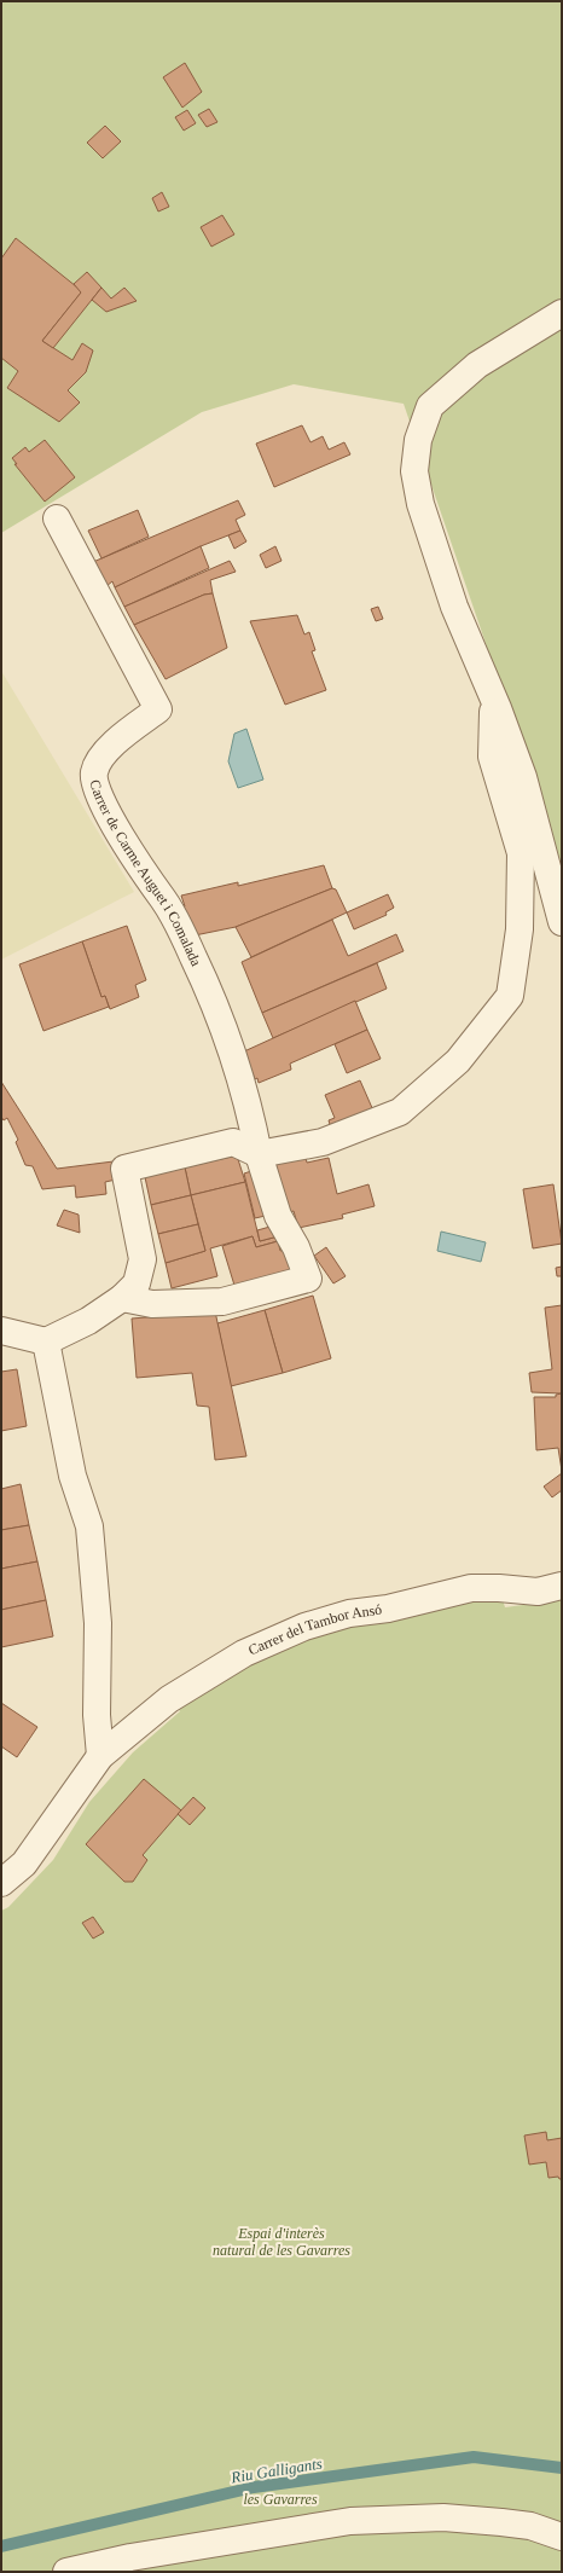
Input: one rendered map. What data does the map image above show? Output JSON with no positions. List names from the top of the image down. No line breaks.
{"streets":{"street":["Carrer de Carme Auguet i Comalada","Carrer del Tambor Ansó"]},"water":["Riu Galligants"],"parks":["Espai d'interès natural de les Gavarres","les Gavarres"]}
